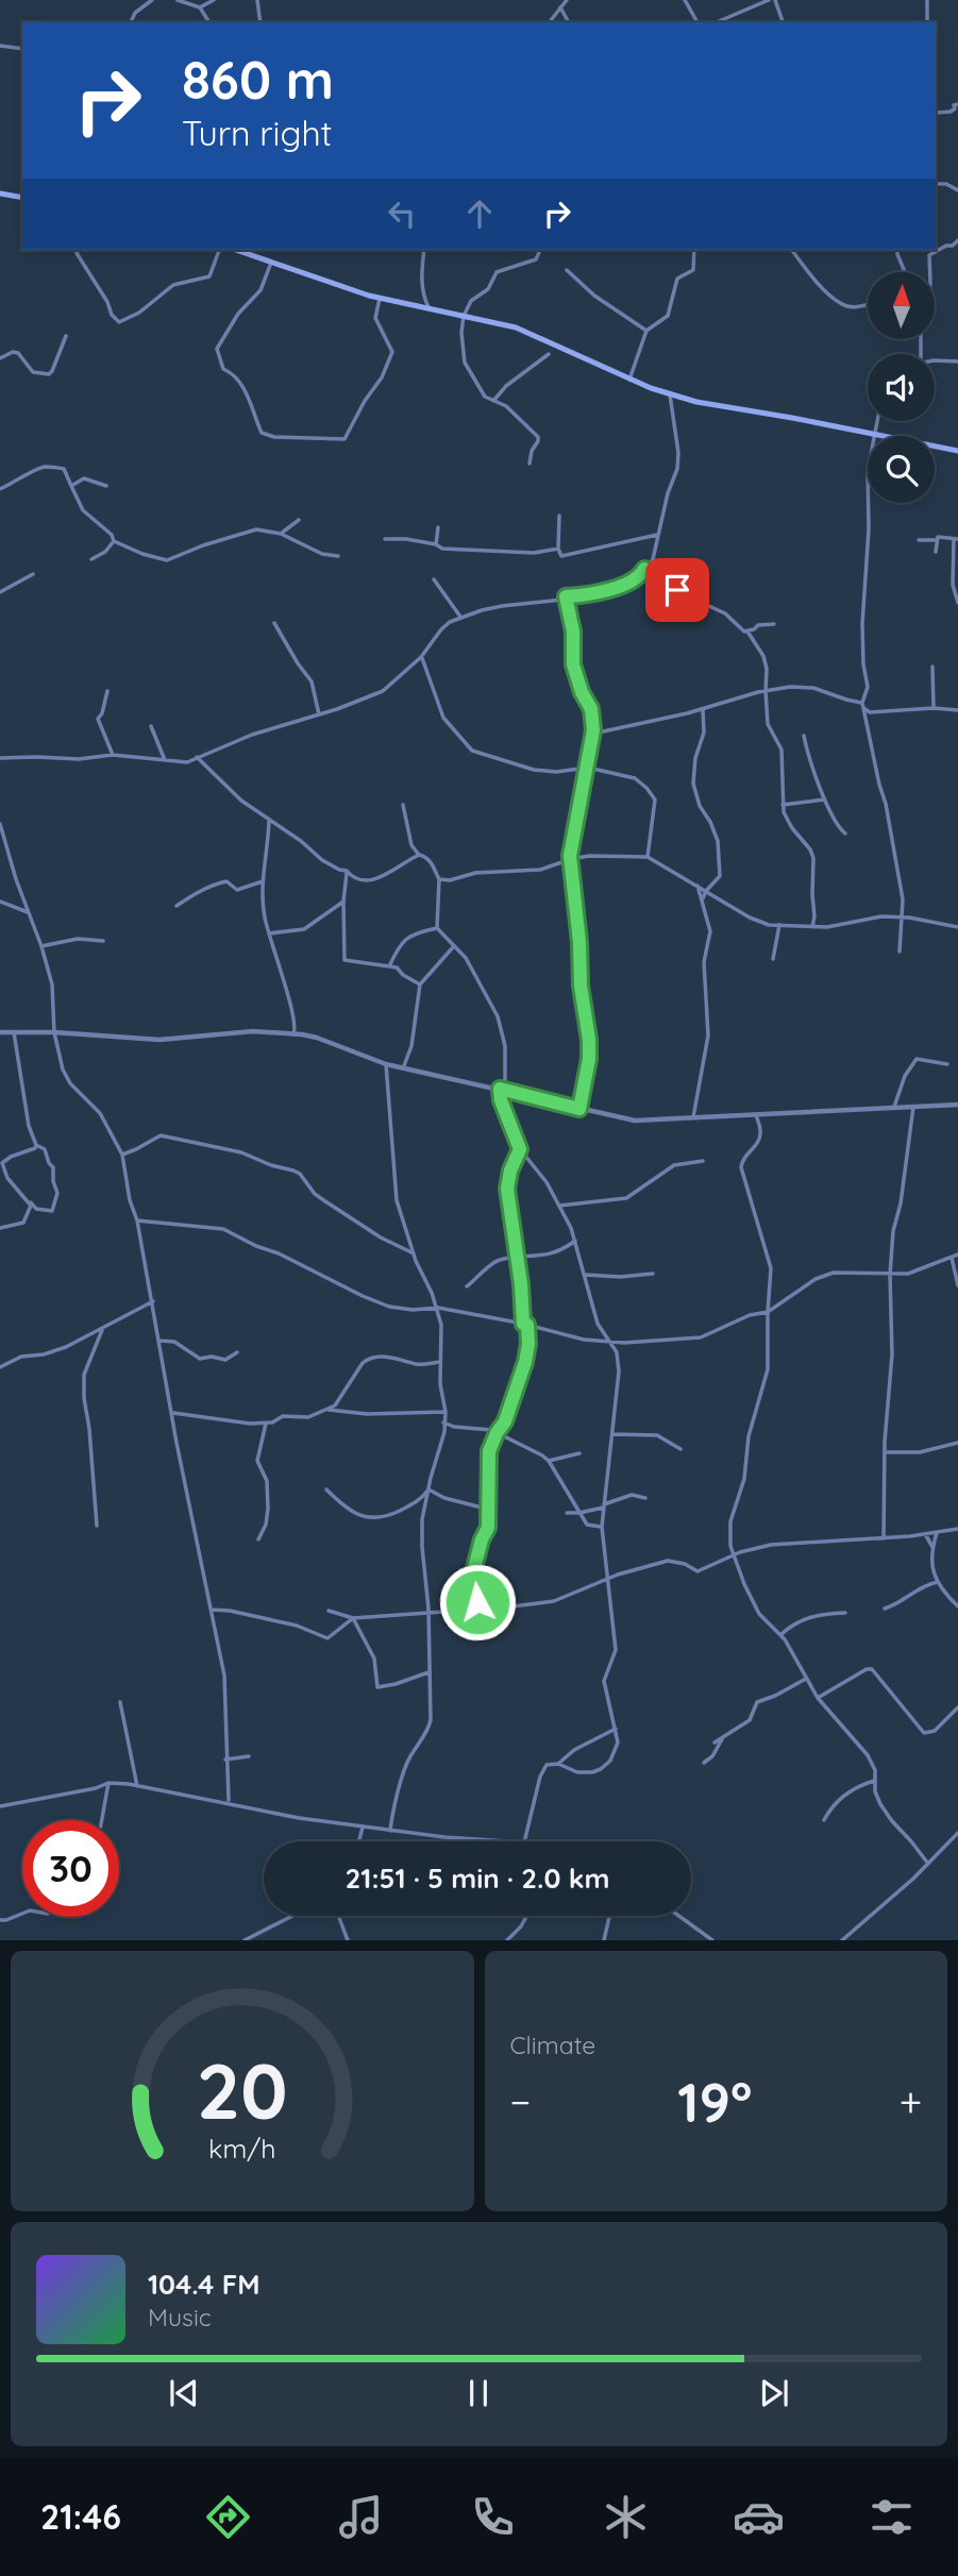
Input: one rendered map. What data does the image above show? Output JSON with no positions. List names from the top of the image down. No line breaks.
{"north":"top","page":{"turn":["860 m","Turn right"],"limit":"30","trip":"21:51 · 5 min · 2.0 km","tile":"Climate","heat":["−","19°","+"],"song":["104.4 FM","Music"],"tabs":"21:46","gauge":["20","km/h"]}}
